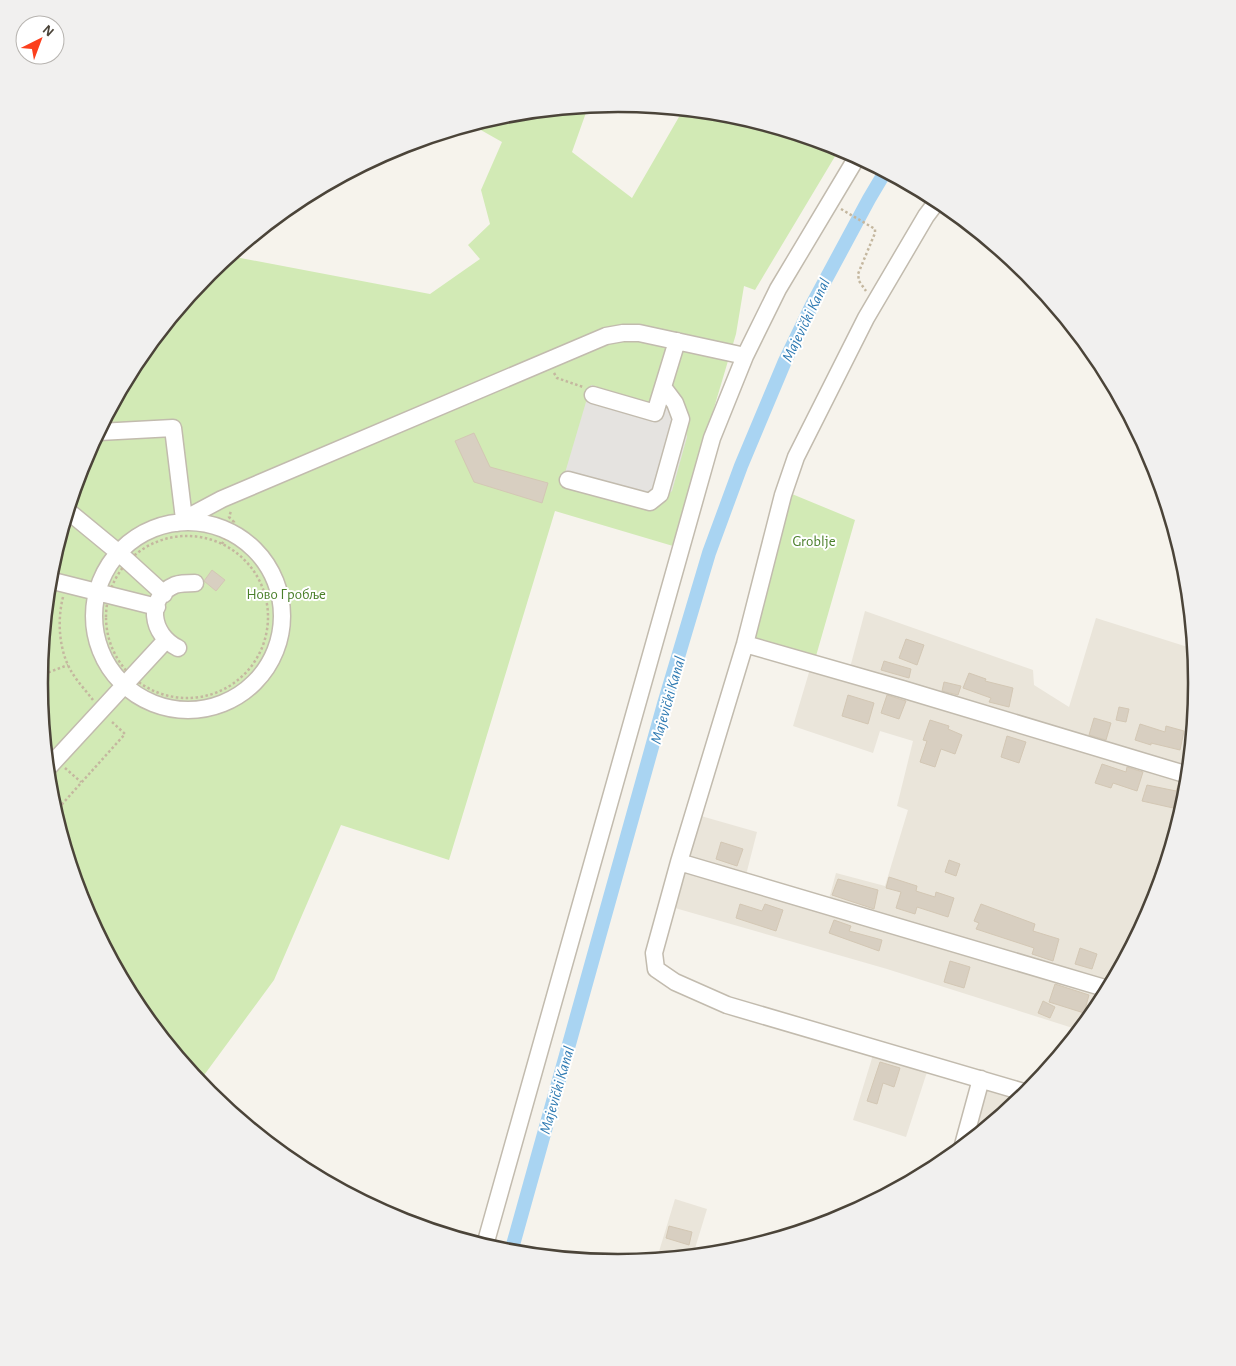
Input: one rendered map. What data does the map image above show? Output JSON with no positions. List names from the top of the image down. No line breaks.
{"water":["Majevički Kanal"],"parks":["Groblje","Ново Гробље"],"north":"top right"}
